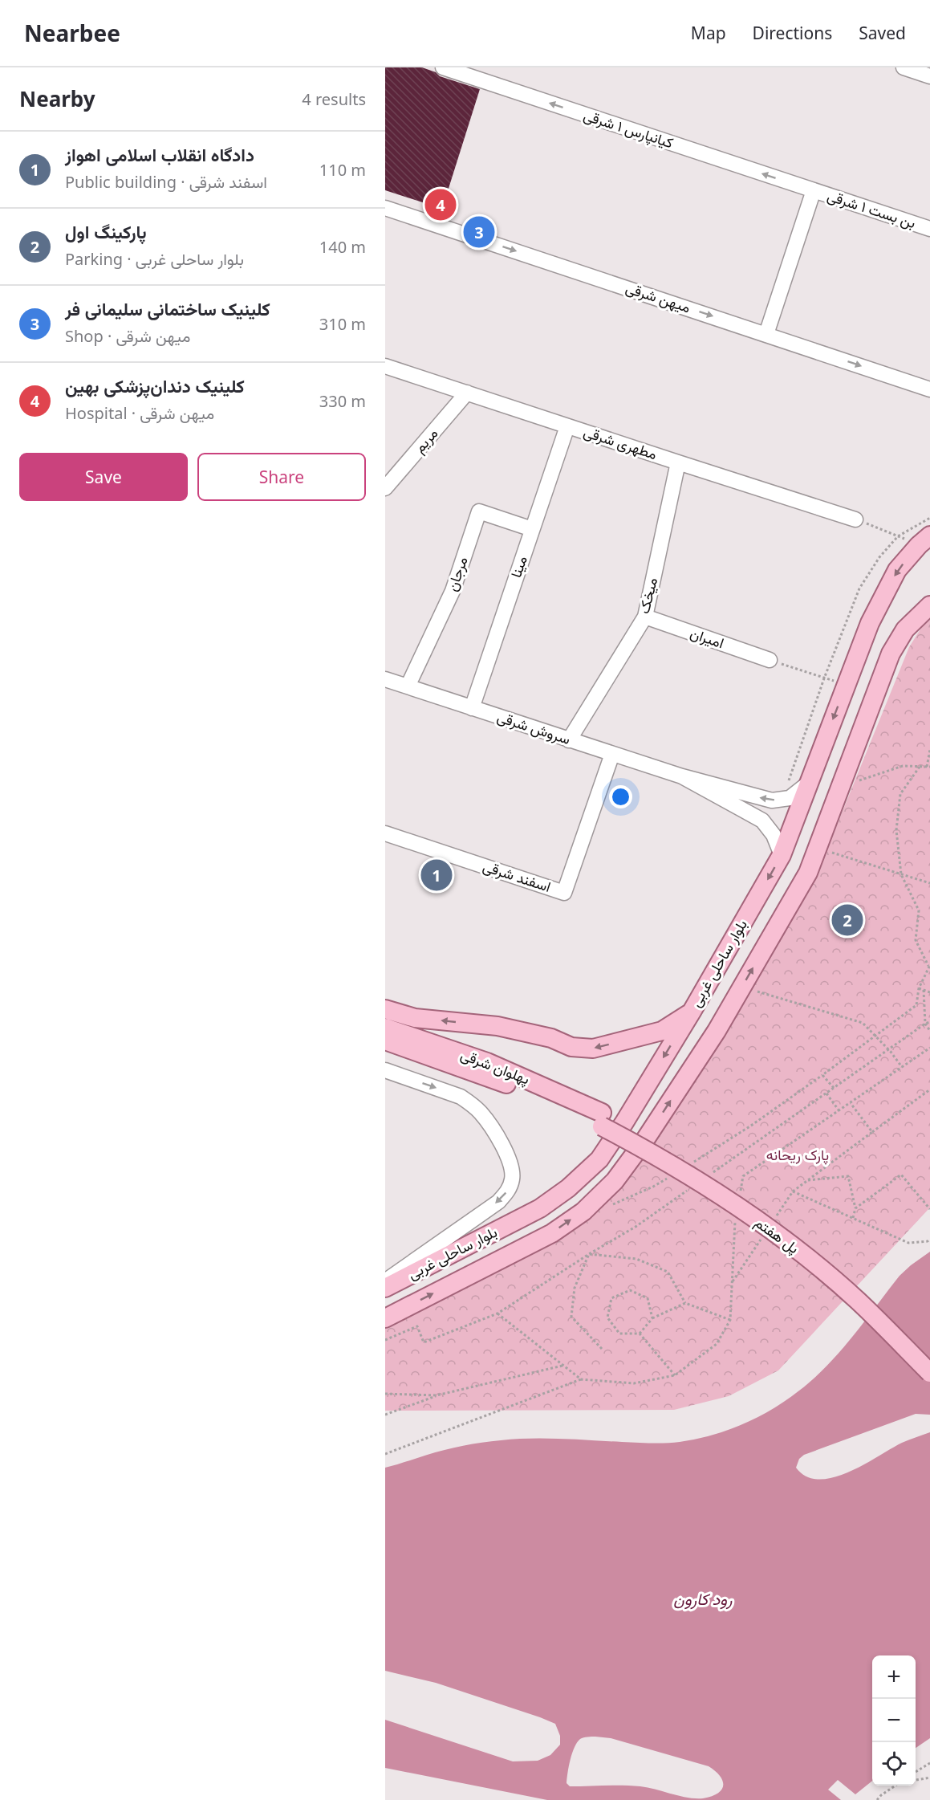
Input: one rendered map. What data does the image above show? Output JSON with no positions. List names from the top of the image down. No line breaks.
{"streets":{"main road":["بلوار ساحلی غربی","پهلوان شرقی","پل هفتم"],"street":["کیانپارس ۱ شرقی","بن بست ۱ شرقی","میهن شرقی","مریم","مطهری شرقی","مینا","مرجان","میخک","امیران","سروش شرقی","اسفند شرقی"]},"crossings":[["کیانپارس ۱ شرقی","بن بست ۱ شرقی"],["مریم","مطهری شرقی"],["مطهری شرقی","مینا"],["مطهری شرقی","میخک"],["مینا","مرجان"],["مینا","سروش شرقی"],["مرجان","سروش شرقی"],["میخک","امیران"],["میخک","سروش شرقی"],["سروش شرقی","اسفند شرقی"],["پهلوان شرقی","پل هفتم"]],"one_way":["کیانپارس ۱ شرقی","میهن شرقی"],"water":["رود کارون"],"parks":["پارک ریحانه"],"page":{"header":"Nearbee","nav":["Map","Directions","Saved"],"heading":["Nearby","4 results"],"list":[{"mark":"1","name":"دادگاه انقلاب اسلامی اهواز","note":"Public building · اسفند شرقی","value":"110 m"},{"mark":"2","name":"پارکینگ اول","note":"Parking · بلوار ساحلی غربی","value":"140 m"},{"mark":"3","name":"کلینیک ساختمانی سلیمانی فر","note":"Shop · میهن شرقی","value":"310 m"},{"mark":"4","name":"کلینیک دندان‌پزشکی بهین","note":"Hospital · میهن شرقی","value":"330 m"}],"pins":["4","3","1","2"],"buttons":["Save","Share"],"map_buttons":["+","−"]}}
